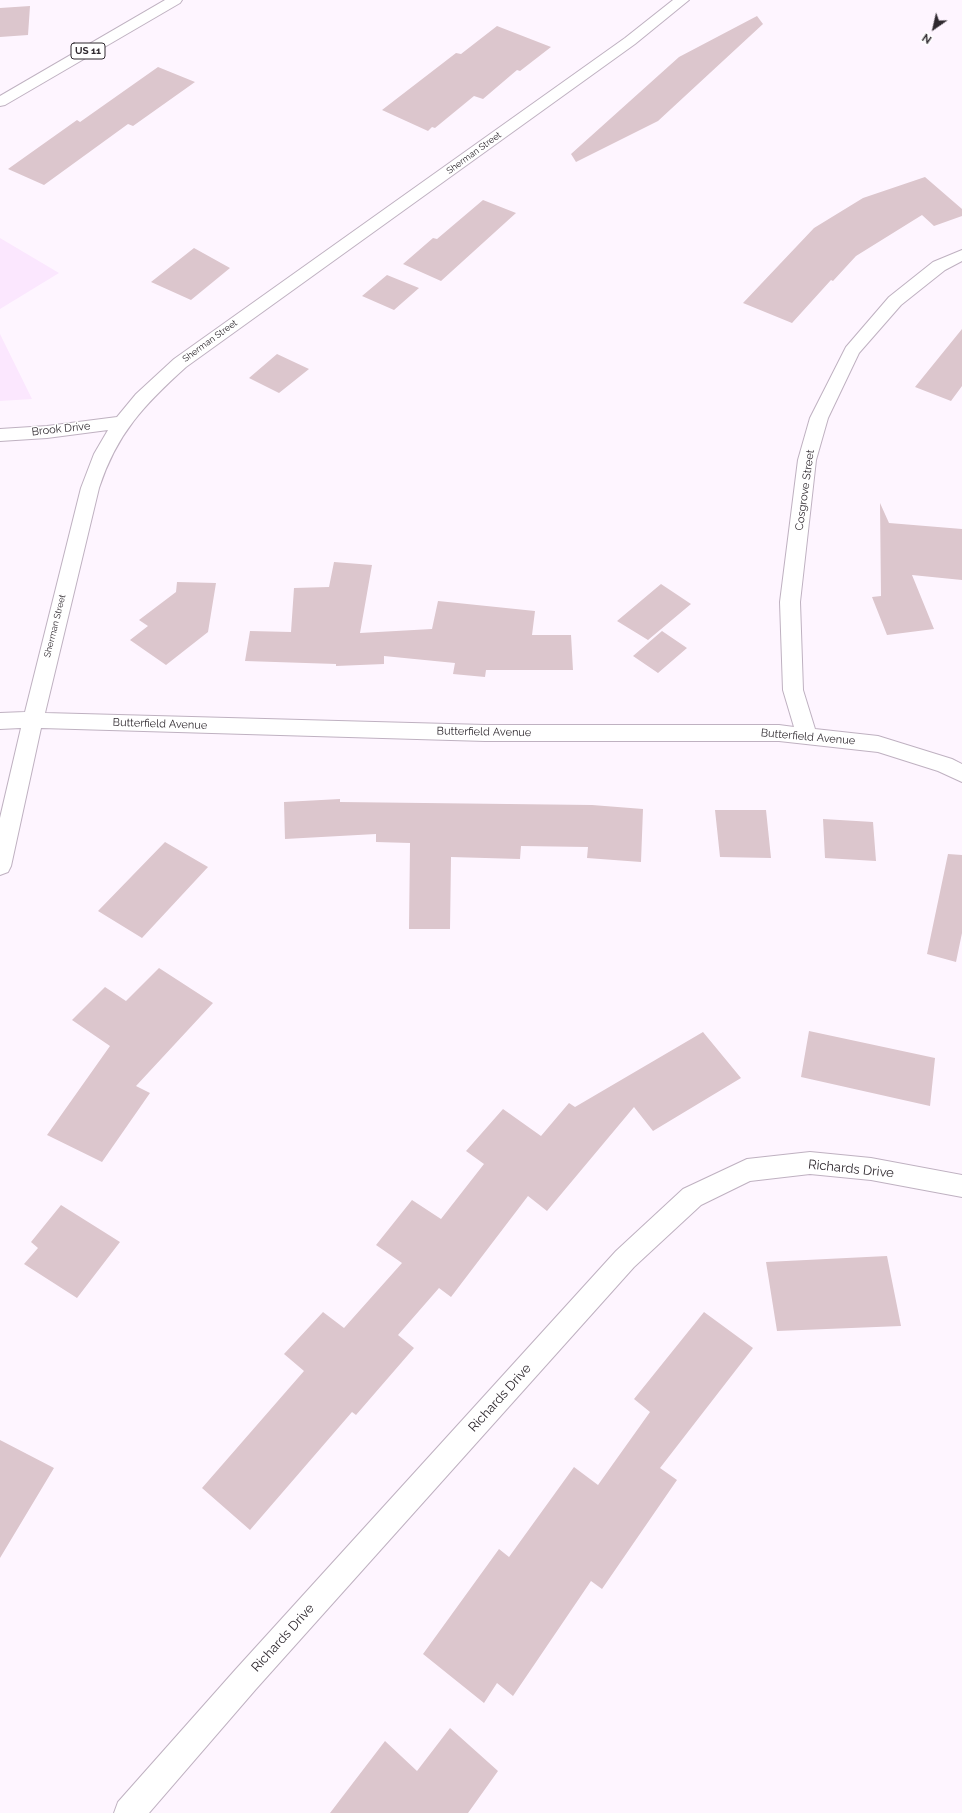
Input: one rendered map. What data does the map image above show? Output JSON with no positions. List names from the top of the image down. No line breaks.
{"streets":{"street":["US 11","Sherman Street","Brook Drive","Cosgrove Street","Butterfield Avenue","Richards Drive"]},"crossings":[["Sherman Street","Brook Drive"],["Sherman Street","Butterfield Avenue"],["Cosgrove Street","Butterfield Avenue"]],"north":"bottom left"}
